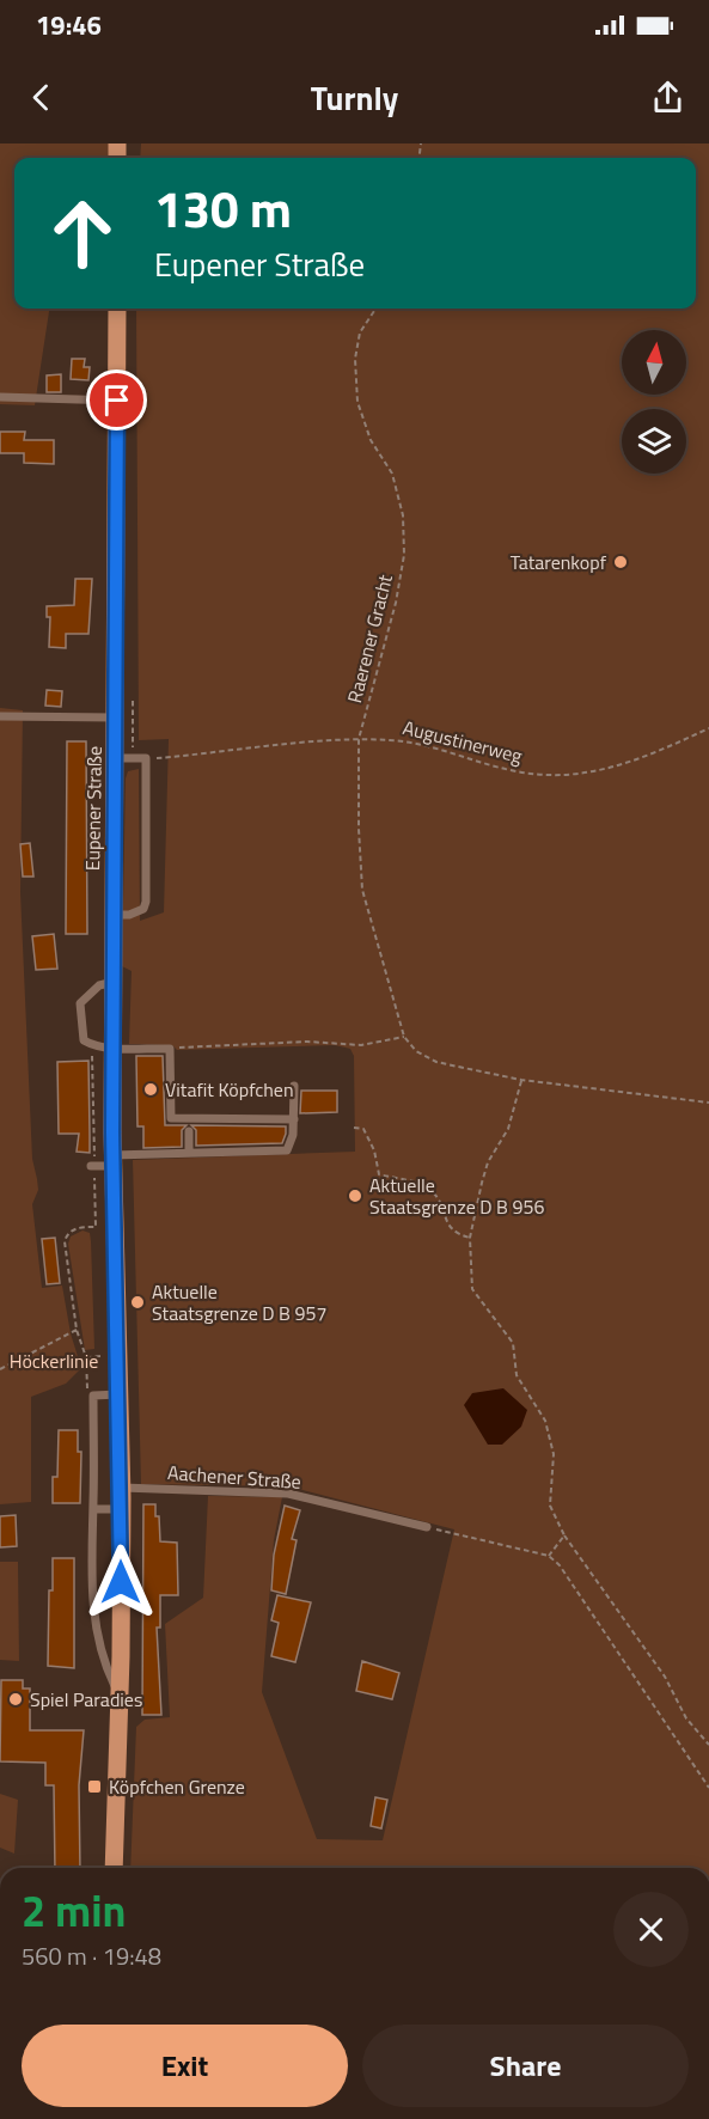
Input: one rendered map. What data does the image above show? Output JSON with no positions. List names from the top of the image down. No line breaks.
{"streets":{"main road":["Eupener Straße"],"lane":["Aachener Straße"],"path":["Raerener Gracht","Augustinerweg"]},"crossings":[["Raerener Gracht","Augustinerweg"]],"parks":["Höckerlinie"],"places":{"other":["Tatarenkopf","Vitafit Köpfchen","Aktuelle Staatsgrenze D B 956","Aktuelle Staatsgrenze D B 957","Spiel Paradies"],"transit":["Köpfchen Grenze"]},"north":"top","page":{"status":"19:46","header":"Turnly","turn":["130 m","Eupener Straße"],"heading":["2 min","560 m · 19:48"],"buttons":["Exit","Share"]}}
